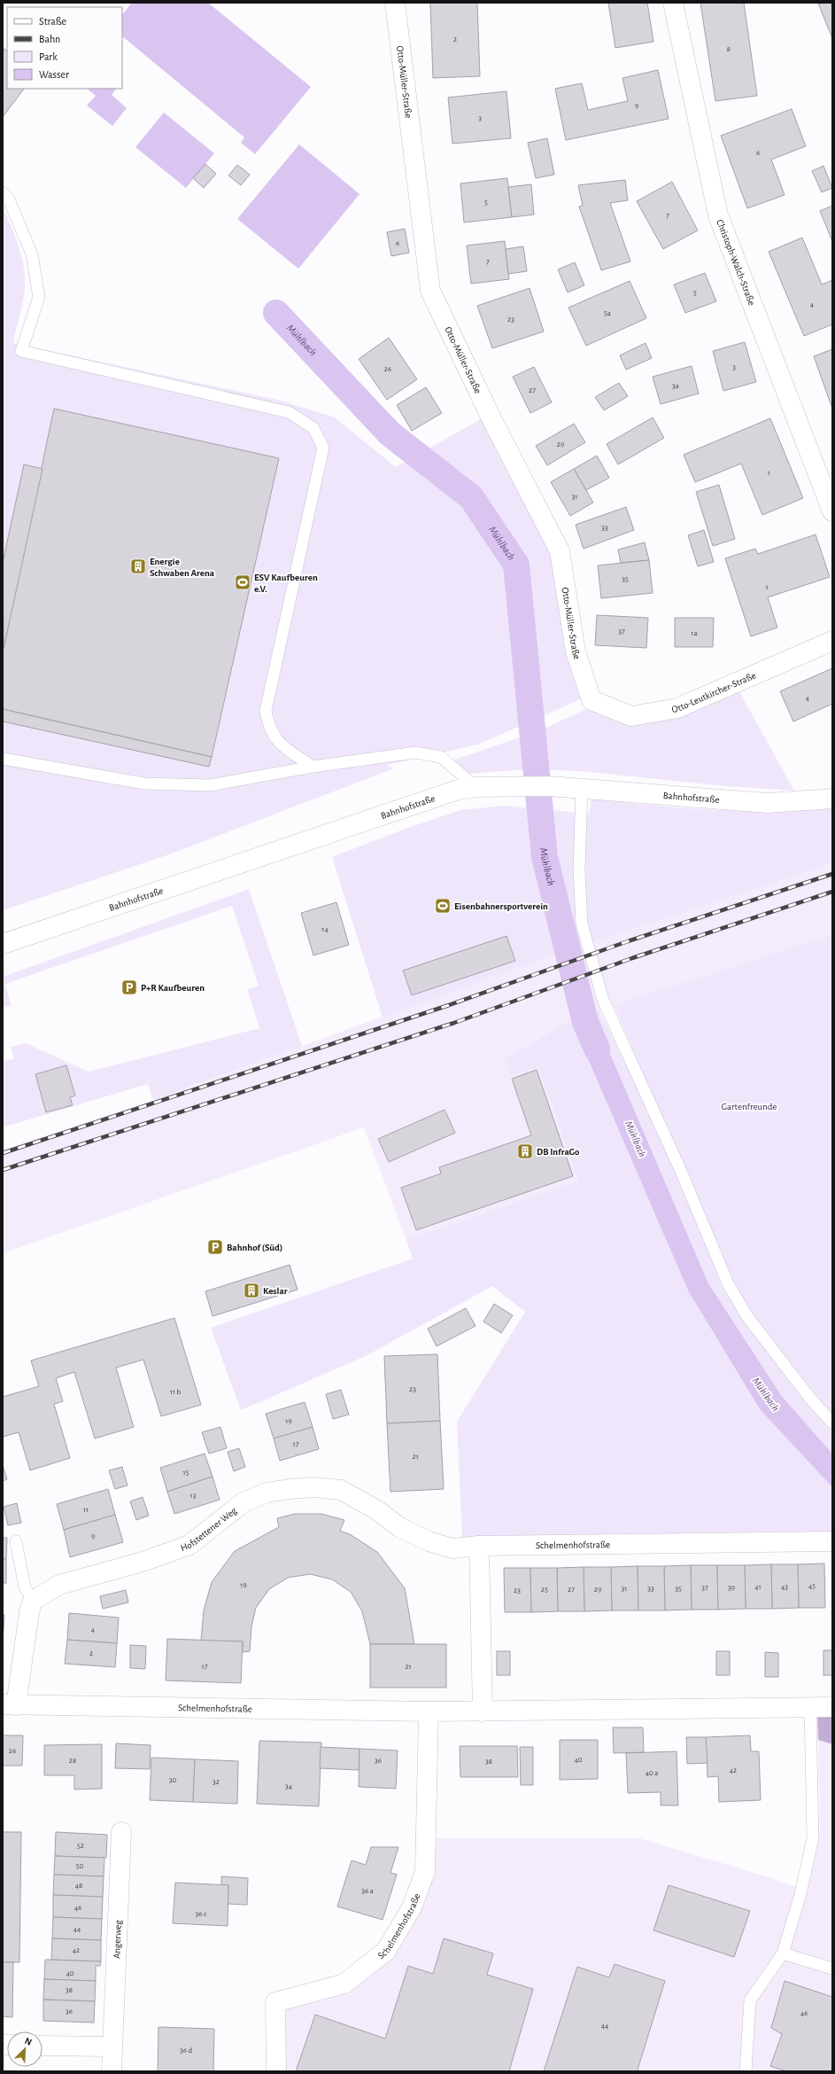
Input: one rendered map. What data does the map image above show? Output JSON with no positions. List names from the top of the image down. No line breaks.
{"streets":{"street":["Otto-Müller-Straße","Christoph-Walch-Straße","Otto-Leutkircher-Straße","Bahnhofstraße","Hofstettener Weg","Schelmenhofstraße","Angerweg"]},"crossings":[["Otto-Müller-Straße","Otto-Leutkircher-Straße"],["Hofstettener Weg","Schelmenhofstraße"]],"water":["Mühlbach"],"parks":["Gartenfreunde"],"places":{"building":["Energie Schwaben Arena","DB InfraGo","Keslar"],"sports":["ESV Kaufbeuren e.V.","Eisenbahnersportverein"],"parking":["P+R Kaufbeuren","Bahnhof (Süd)"]},"house_numbers":["2","8","9","3","6","5","7","6","7","5","4","5a","23","3","26","3a","27","29","1","31","33","35","1","37","1a","4","14","23","11 b","19","17","21","15","13","11","9","19","45","41","43","37","39","31","33","35","25","27","29","23","4","2","17","21","26","40","28","36","38","42","40 a","30","32","34","52","50","48","36 a","46","36 c","44","42","40","38","36","46","44","36 d"],"legend":["Straße","Bahn","Park","Wasser"],"north":"top right"}
